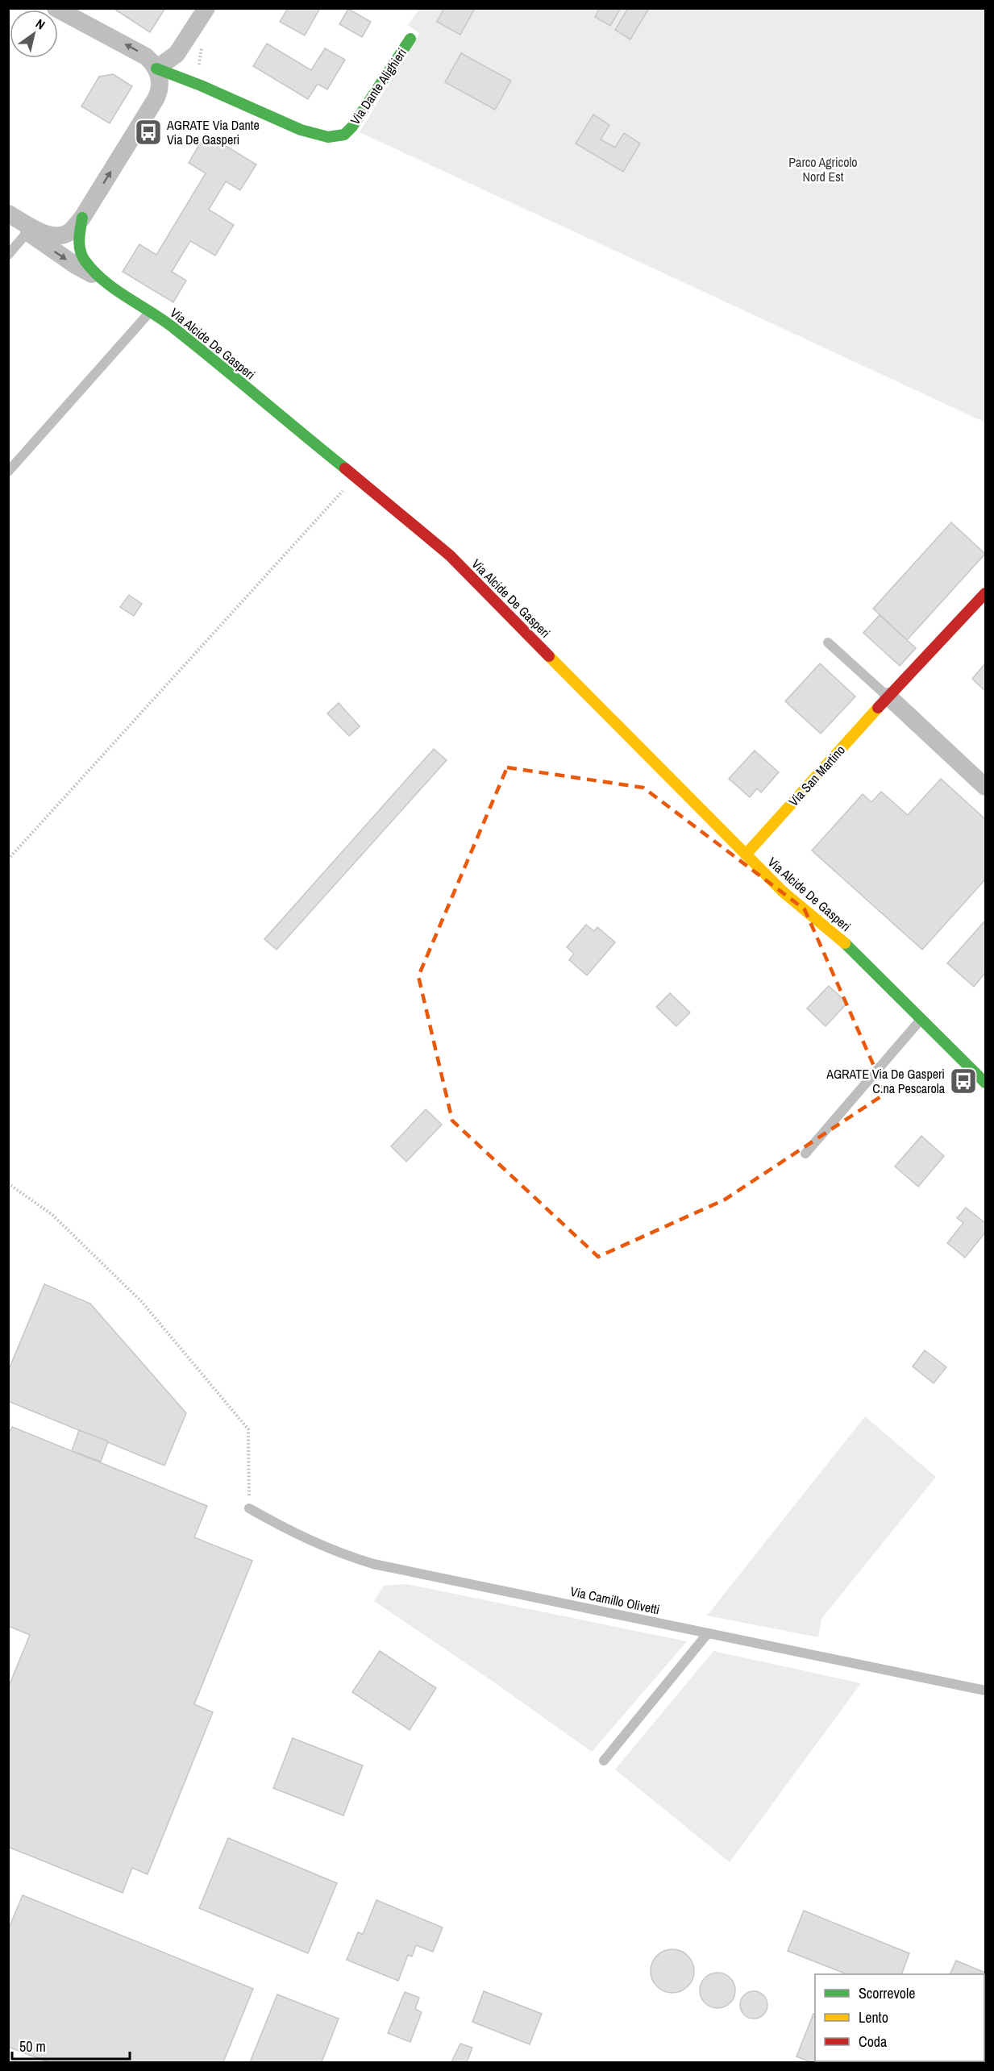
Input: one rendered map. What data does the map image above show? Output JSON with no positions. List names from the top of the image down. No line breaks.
{"streets":{"street":["Via Dante Alighieri","Via Alcide De Gasperi","Via San Martino"],"lane":["Via Camillo Olivetti"]},"crossings":[["Via Alcide De Gasperi","Via San Martino"]],"parks":["Parco Agricolo Nord Est"],"places":{"bus stop":["AGRATE Via Dante Via De Gasperi","AGRATE Via De Gasperi C.na Pescarola"]},"legend":["Scorrevole","Lento","Coda"],"scale_bar":"50 m","north":"top right"}
